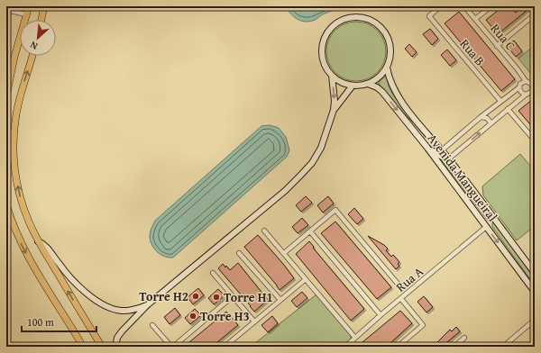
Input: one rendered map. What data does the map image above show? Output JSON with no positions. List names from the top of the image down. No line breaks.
{"streets":{"street":["Rua C","Rua B","Avenida Mangueiral","Rua A"]},"crossings":[["Avenida Mangueiral","Rua A"]],"places":["Torre H2","Torre H1","Torre H3"],"scale_bar":"100 m","north":"bottom left"}
